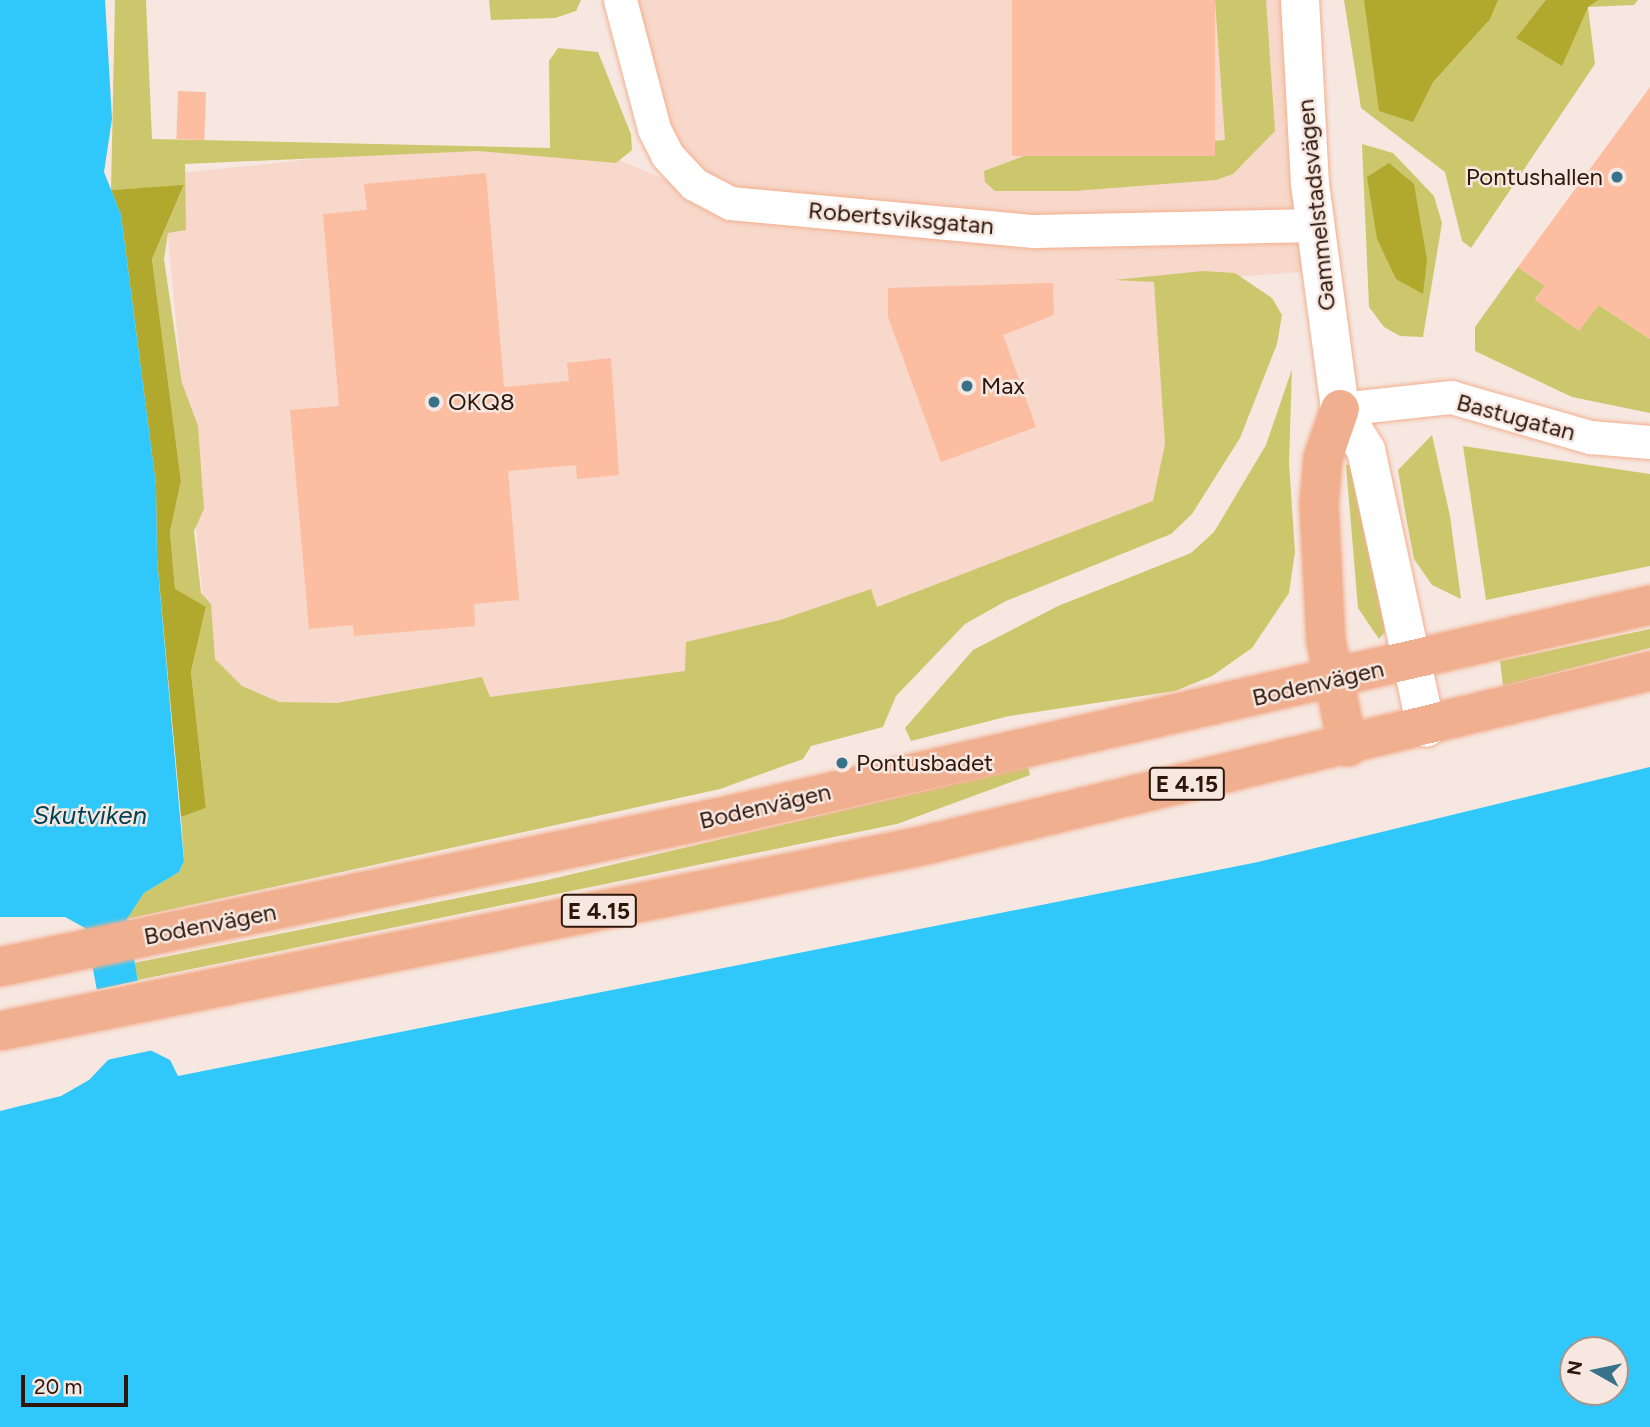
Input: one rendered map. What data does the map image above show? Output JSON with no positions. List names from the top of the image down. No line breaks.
{"streets":{"main road":["Bodenvägen","E 4.15"],"street":["Gammelstadsvägen","Robertsviksgatan","Bastugatan"]},"crossings":[["Gammelstadsvägen","Robertsviksgatan"],["Gammelstadsvägen","Bastugatan"]],"water":["Skutviken"],"places":["Pontushallen","Max","OKQ8","Pontusbadet"],"scale_bar":"20 m","north":"left"}
